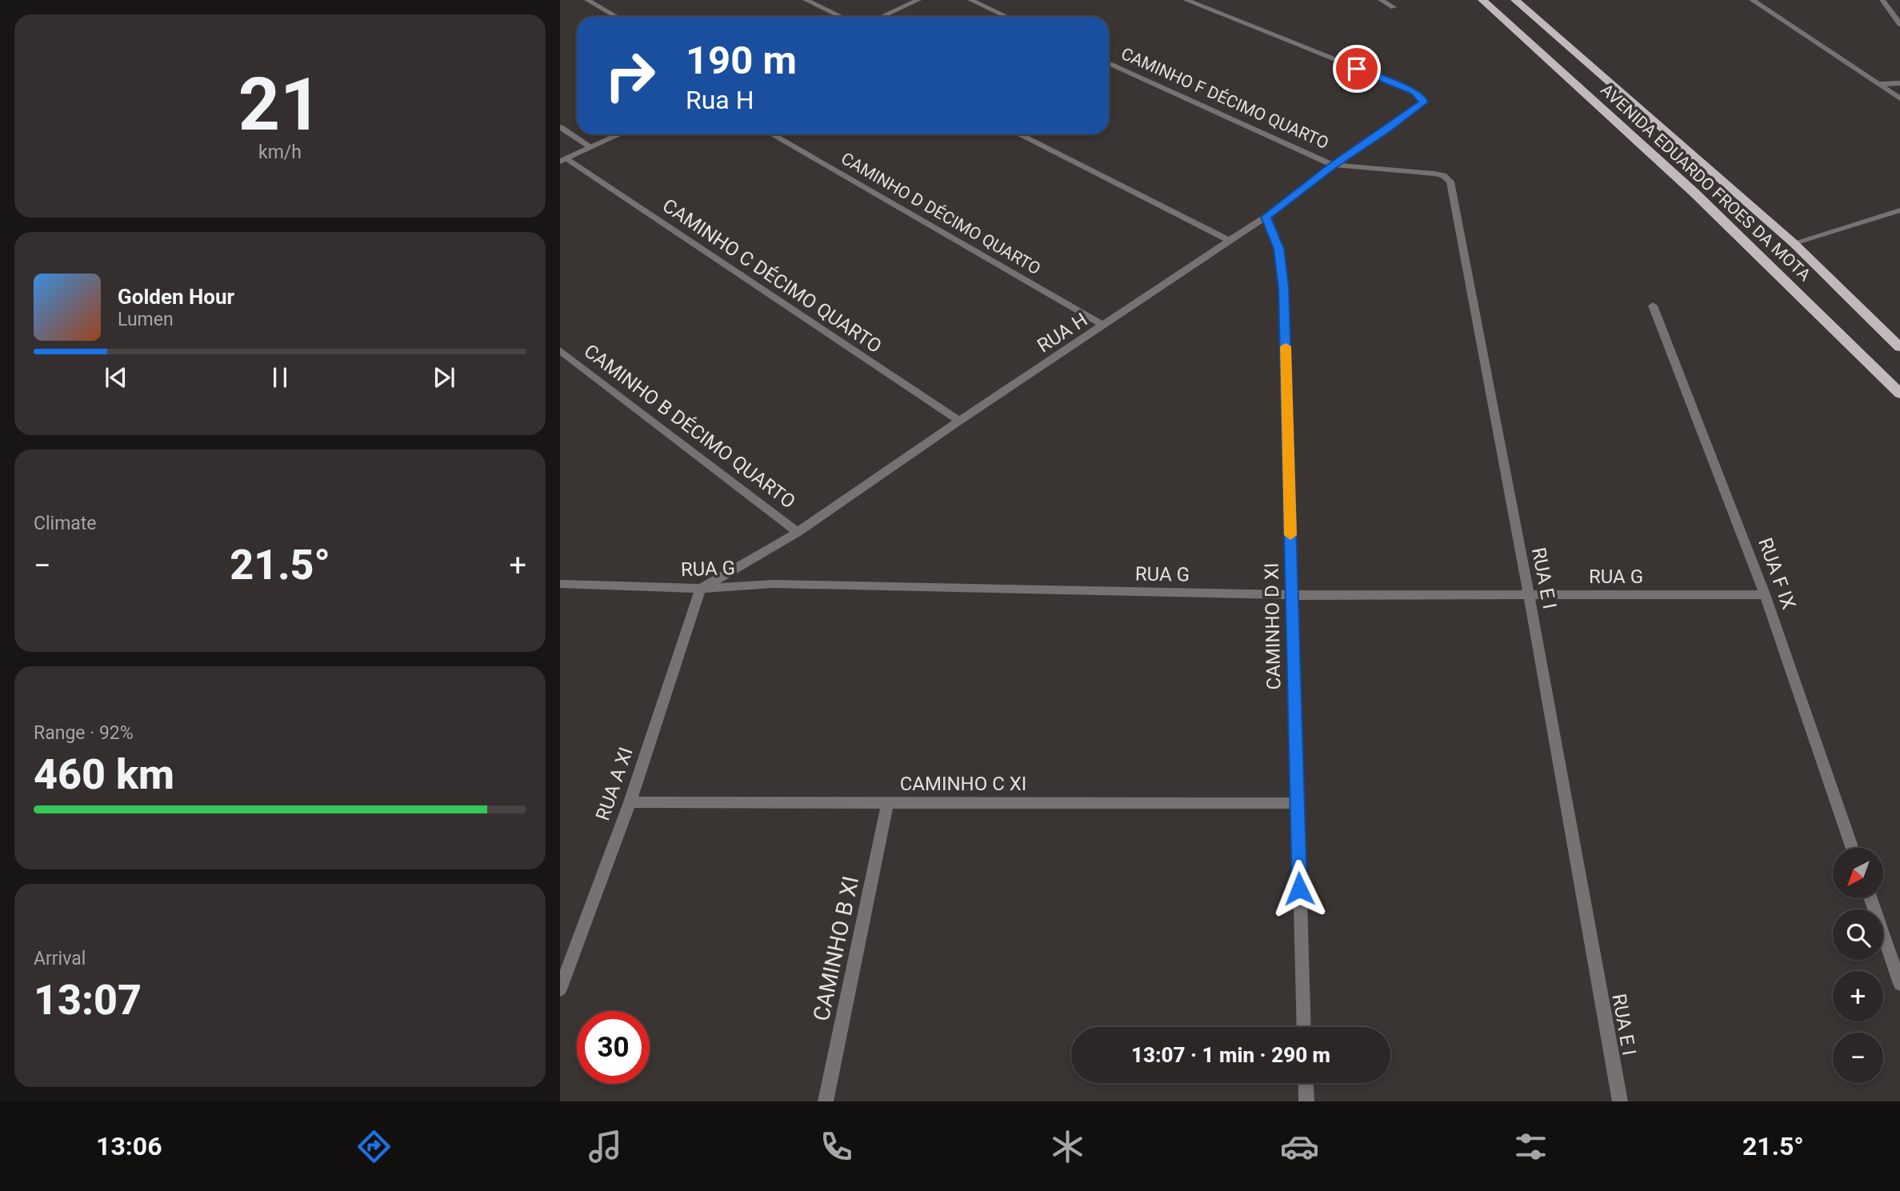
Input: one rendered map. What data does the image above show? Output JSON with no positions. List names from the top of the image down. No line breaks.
{"streets":{"highway":["AVENIDA EDUARDO FROES DA MOTA"],"street":["CAMINHO F DÉCIMO QUARTO","CAMINHO D DÉCIMO QUARTO","CAMINHO C DÉCIMO QUARTO","RUA H","CAMINHO B DÉCIMO QUARTO","RUA G","RUA F IX","RUA E I","CAMINHO D XI","RUA A XI","CAMINHO C XI","CAMINHO B XI"]},"crossings":[["CAMINHO F DÉCIMO QUARTO","RUA H"],["CAMINHO F DÉCIMO QUARTO","RUA E I"],["CAMINHO D DÉCIMO QUARTO","RUA H"],["CAMINHO C DÉCIMO QUARTO","RUA H"],["RUA H","CAMINHO B DÉCIMO QUARTO"],["RUA H","RUA G"],["RUA H","RUA E I"],["RUA H","CAMINHO D XI"],["RUA H","RUA A XI"],["RUA G","RUA F IX"],["RUA G","RUA E I"],["RUA G","CAMINHO D XI"],["RUA G","RUA A XI"],["CAMINHO D XI","CAMINHO C XI"],["RUA A XI","CAMINHO C XI"],["CAMINHO C XI","CAMINHO B XI"]],"north":"bottom left","page":{"tile":[["21","km/h"],"Climate",["Range · 92%","460 km"],["Arrival","13:07"]],"turn":["190 m","Rua H"],"song":["Golden Hour","Lumen"],"heat":["−","21.5°","+"],"map_buttons":["+","−"],"limit":"30","trip":"13:07 · 1 min · 290 m","tabs":["13:06","21.5°"]}}
